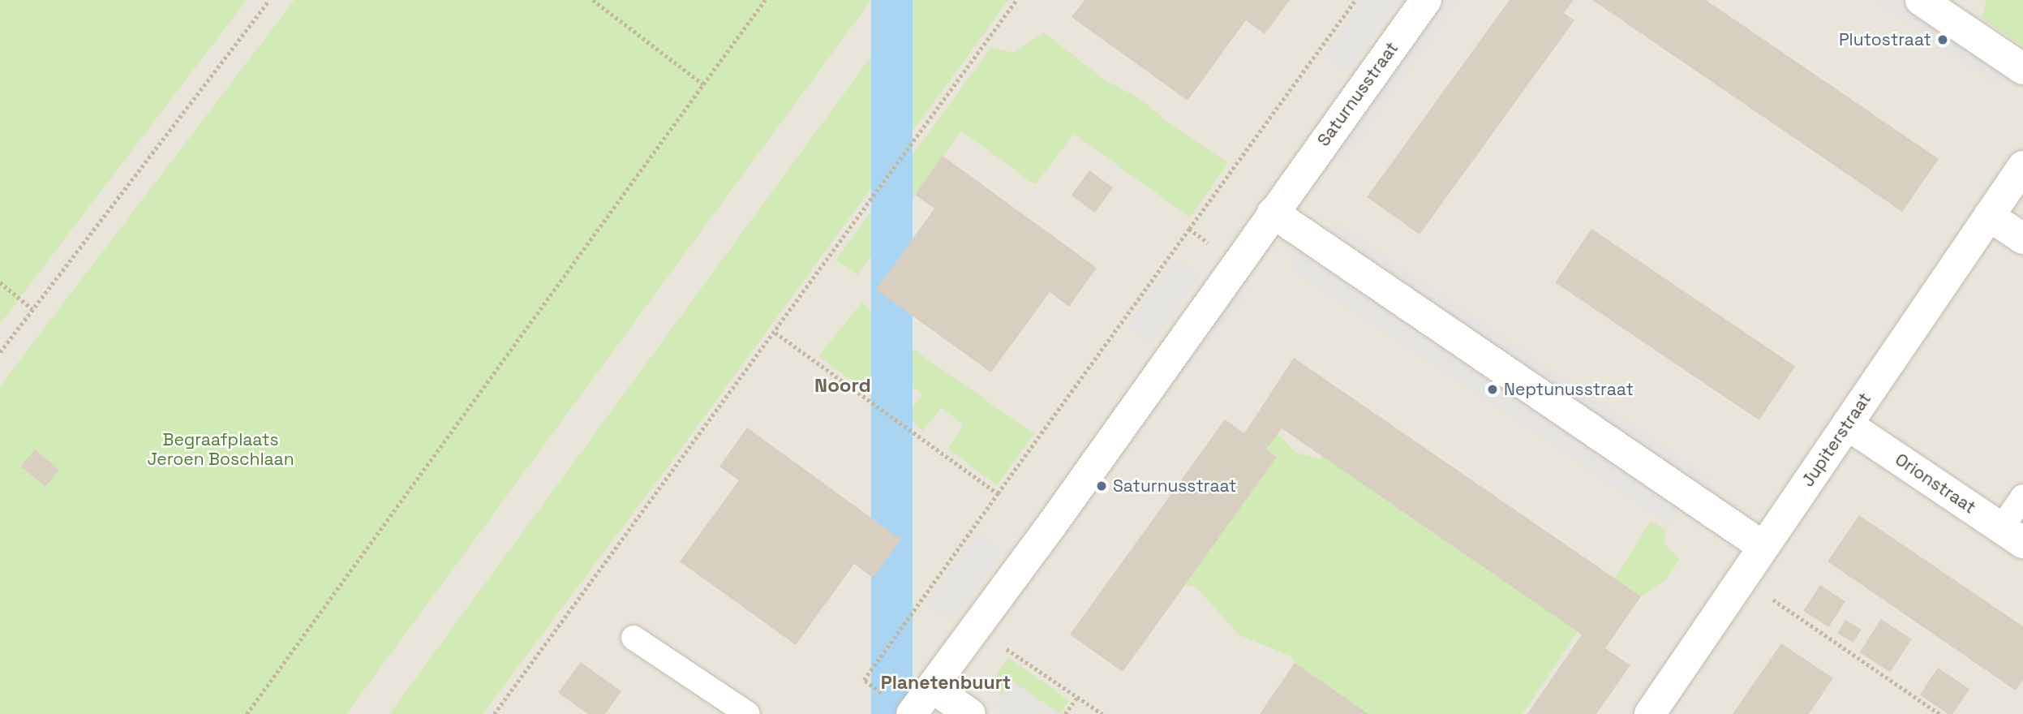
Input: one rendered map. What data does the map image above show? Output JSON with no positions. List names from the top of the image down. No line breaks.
{"streets":{"street":["Saturnusstraat","Jupiterstraat","Orionstraat"]},"crossings":[["Jupiterstraat","Orionstraat"]],"districts":["Noord","Planetenbuurt"],"parks":["Begraafplaats Jeroen Boschlaan"],"places":["Plutostraat","Neptunusstraat","Saturnusstraat"]}
